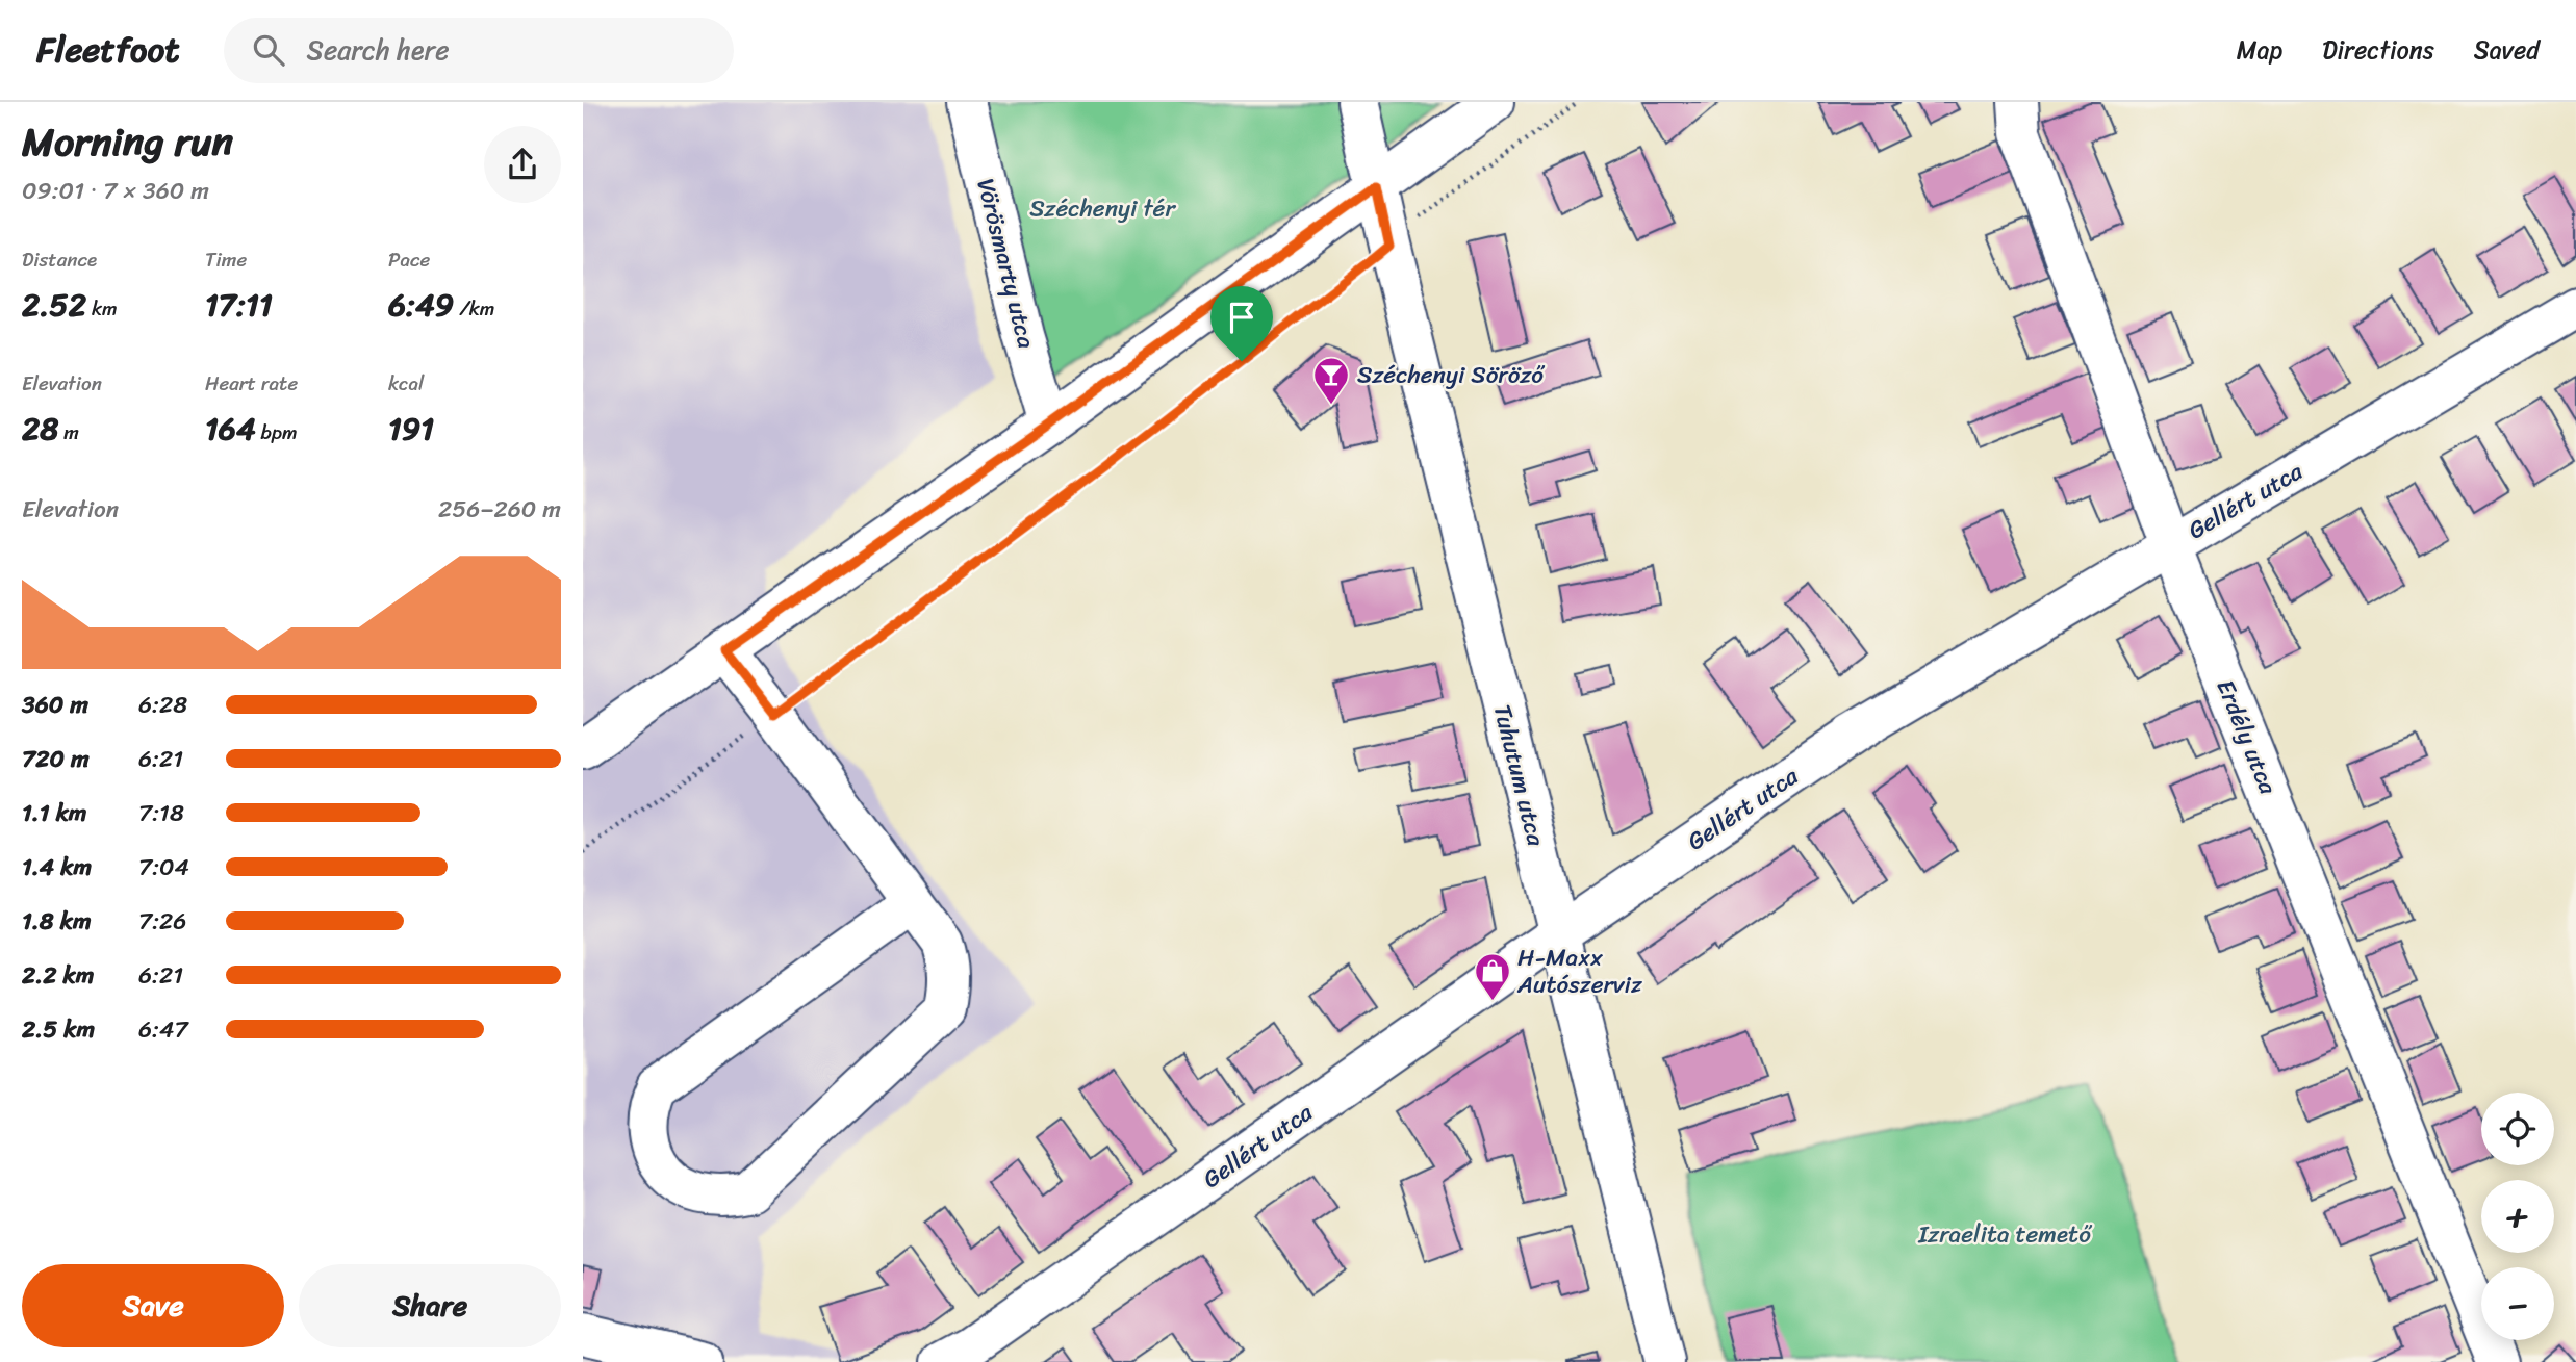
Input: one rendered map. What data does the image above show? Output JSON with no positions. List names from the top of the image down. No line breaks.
{"streets":{"street":["Vörösmarty utca","Gellért utca","Erdély utca","Tuhutum utca"]},"crossings":[["Gellért utca","Erdély utca"],["Gellért utca","Tuhutum utca"]],"parks":["Széchenyi tér","Izraelita temető"],"places":{"bar":["Széchenyi Söröző"],"shop":["H-Maxx Autószerviz"]},"page":{"header":"Fleetfoot","search":"Search here","nav":["Map","Directions","Saved"],"heading":["Morning run","09:01 · 7 × 360 m"],"stats":[["Distance","2.52 km"],["Time","17:11"],["Pace","6:49 /km"],["Elevation","28 m"],["Heart rate","164 bpm"],["kcal","191"]],"chart":["Elevation","256–260 m"],"list":[{"name":"360 m","note":"6:28"},{"name":"720 m","note":"6:21"},{"name":"1.1 km","note":"7:18"},{"name":"1.4 km","note":"7:04"},{"name":"1.8 km","note":"7:26"},{"name":"2.2 km","note":"6:21"},{"name":"2.5 km","note":"6:47"}],"map_buttons":["+","−"],"buttons":["Save","Share"]}}
